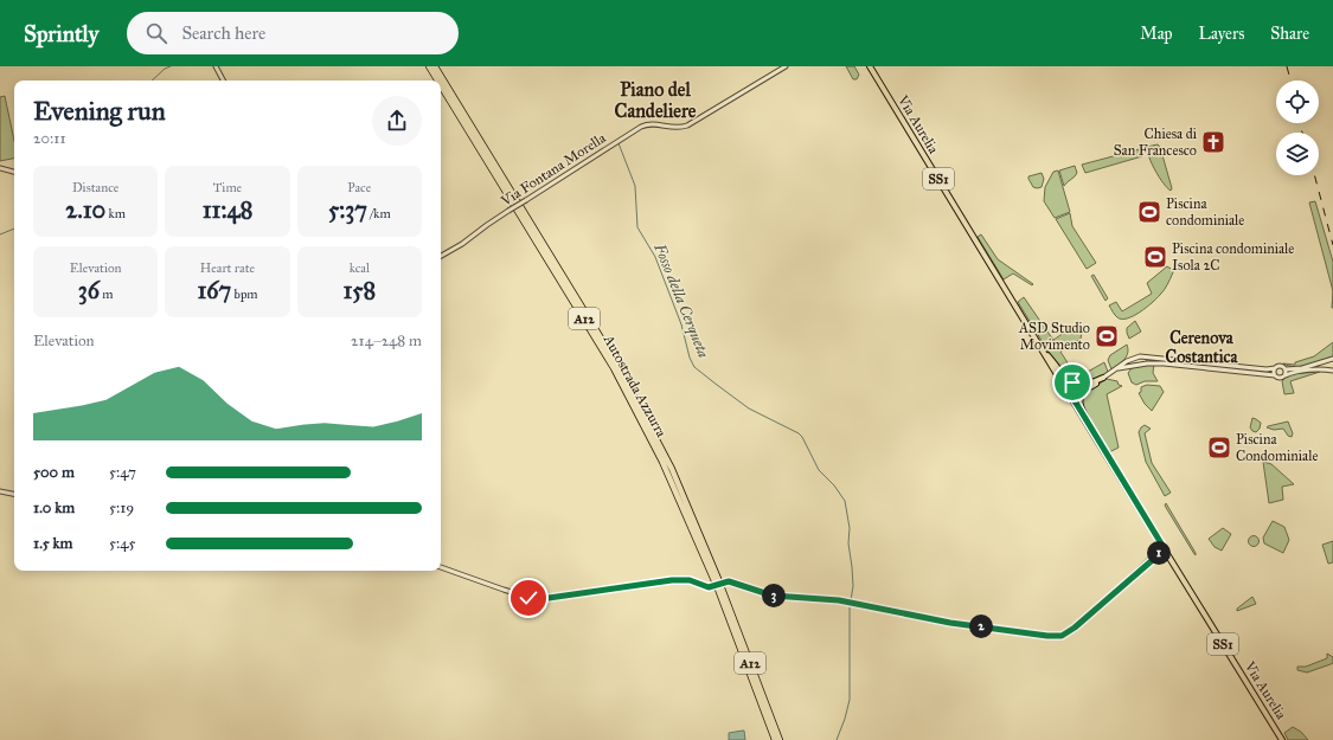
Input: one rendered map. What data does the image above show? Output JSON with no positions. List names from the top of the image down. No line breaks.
{"streets":{"highway":["A12","Autostrada Azzurra"],"main road":["Via Aurelia","SS1"],"street":["Via Fontana Morella"]},"districts":["Piano del Candeliere","Cerenova Costantica"],"water":["Fosso della Cerqueta"],"places":{"church":["Chiesa di San Francesco"],"sports":["Piscina condominiale","Piscina condominiale Isola 2C","ASD Studio Movimento","Piscina Condominiale"]},"page":{"header":"Sprintly","search":"Search here","nav":["Map","Layers","Share"],"heading":["Evening run","20:11"],"stats":[["Distance","2.10 km"],["Time","11:48"],["Pace","5:37 /km"],["Elevation","36 m"],["Heart rate","167 bpm"],["kcal","158"]],"chart":["Elevation","214–248 m"],"list":[{"name":"500 m","note":"5:47"},{"name":"1.0 km","note":"5:19"},{"name":"1.5 km","note":"5:45"}],"pins":["1","3","2"]}}
